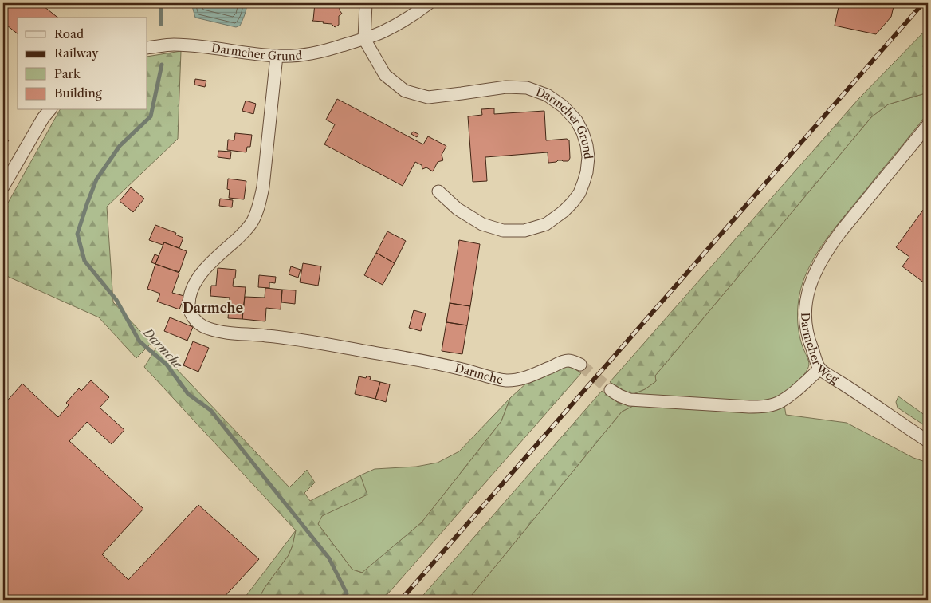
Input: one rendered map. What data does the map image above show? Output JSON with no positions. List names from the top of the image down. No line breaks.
{"streets":{"street":["Darmcher Grund","Darmcher Weg","Darmche"]},"crossings":[["Darmcher Grund","Darmche"]],"districts":["Darmche"],"water":["Darmche"],"legend":["Road","Railway","Park","Building"]}
